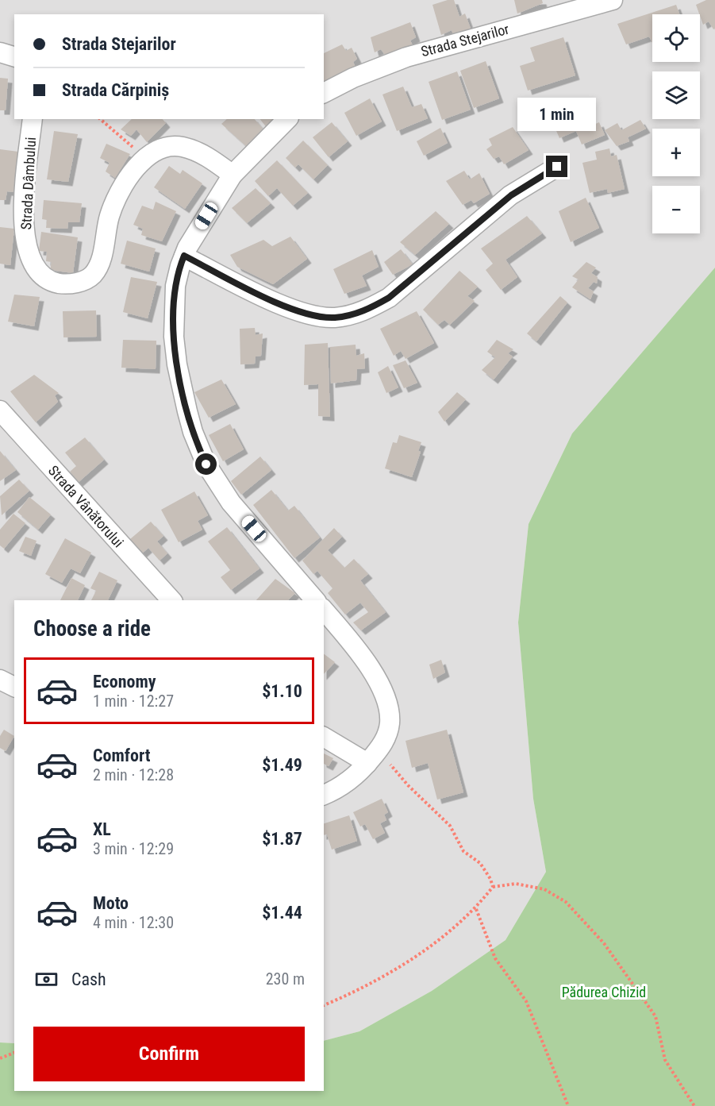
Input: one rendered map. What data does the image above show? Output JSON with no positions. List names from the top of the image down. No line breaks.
{"streets":{"street":["Strada Stejarilor","Strada Dâmbului","Strada Vânătorului"]},"parks":["Pădurea Chizid"],"page":{"map_buttons":["+","−"],"banner":["Strada Stejarilor","Strada Cărpiniș"],"bubble":"1 min","heading":"Choose a ride","list":[{"name":"Economy","note":"1 min · 12:27","value":"$1.10"},{"name":"Comfort","note":"2 min · 12:28","value":"$1.49"},{"name":"XL","note":"3 min · 12:29","value":"$1.87"},{"name":"Moto","note":"4 min · 12:30","value":"$1.44"}],"pay":["Cash","230 m"],"buttons":"Confirm"}}
